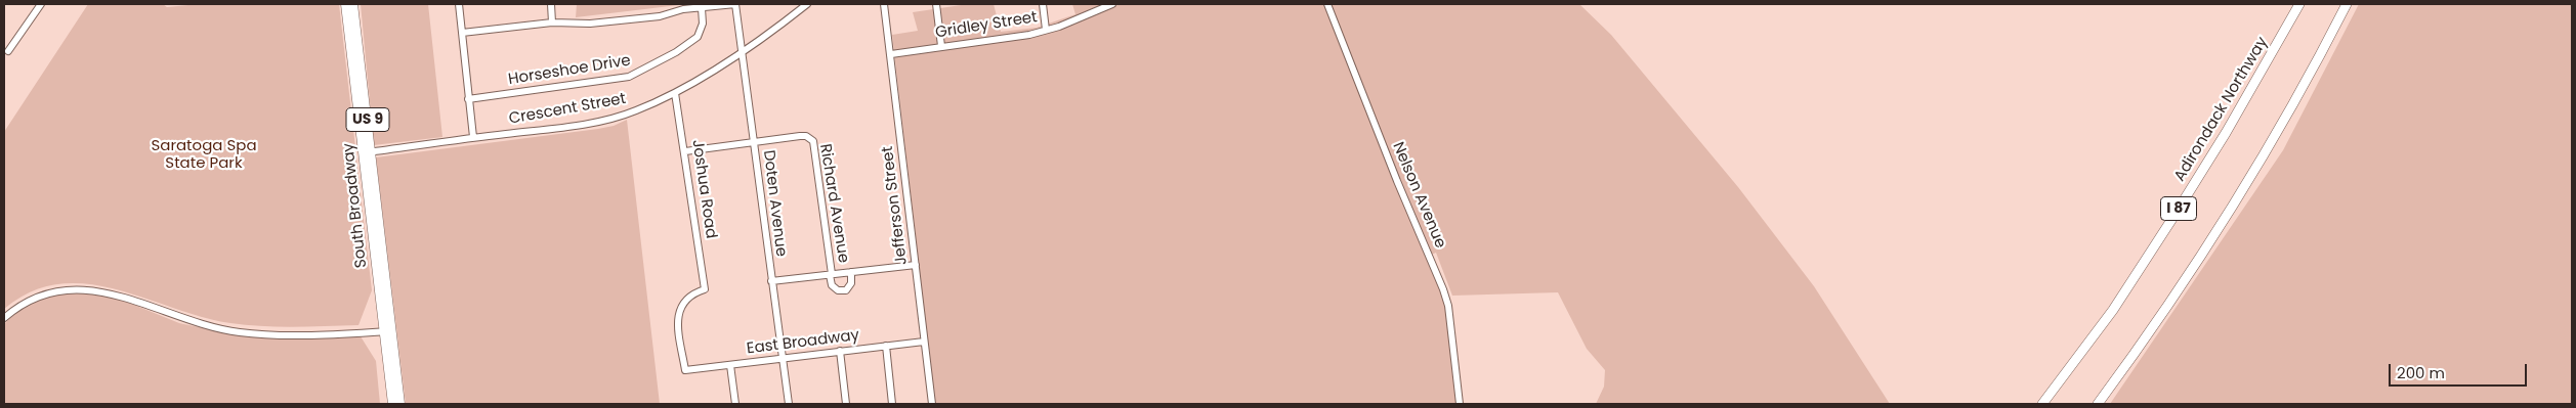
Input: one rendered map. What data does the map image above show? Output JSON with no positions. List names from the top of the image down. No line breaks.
{"streets":{"highway":["Adirondack Northway","I 87"],"main road":["US 9","South Broadway"],"street":["Gridley Street","Horseshoe Drive","Crescent Street","Joshua Road","Nelson Avenue","Doten Avenue","Richard Avenue","Jefferson Street","East Broadway"]},"crossings":[["Gridley Street","Jefferson Street"],["Crescent Street","Joshua Road"],["Crescent Street","Doten Avenue"],["Crescent Street","South Broadway"],["Joshua Road","East Broadway"],["Doten Avenue","Richard Avenue"],["Doten Avenue","East Broadway"],["Jefferson Street","East Broadway"]],"parks":["Saratoga Spa State Park"],"scale_bar":"200 m"}
